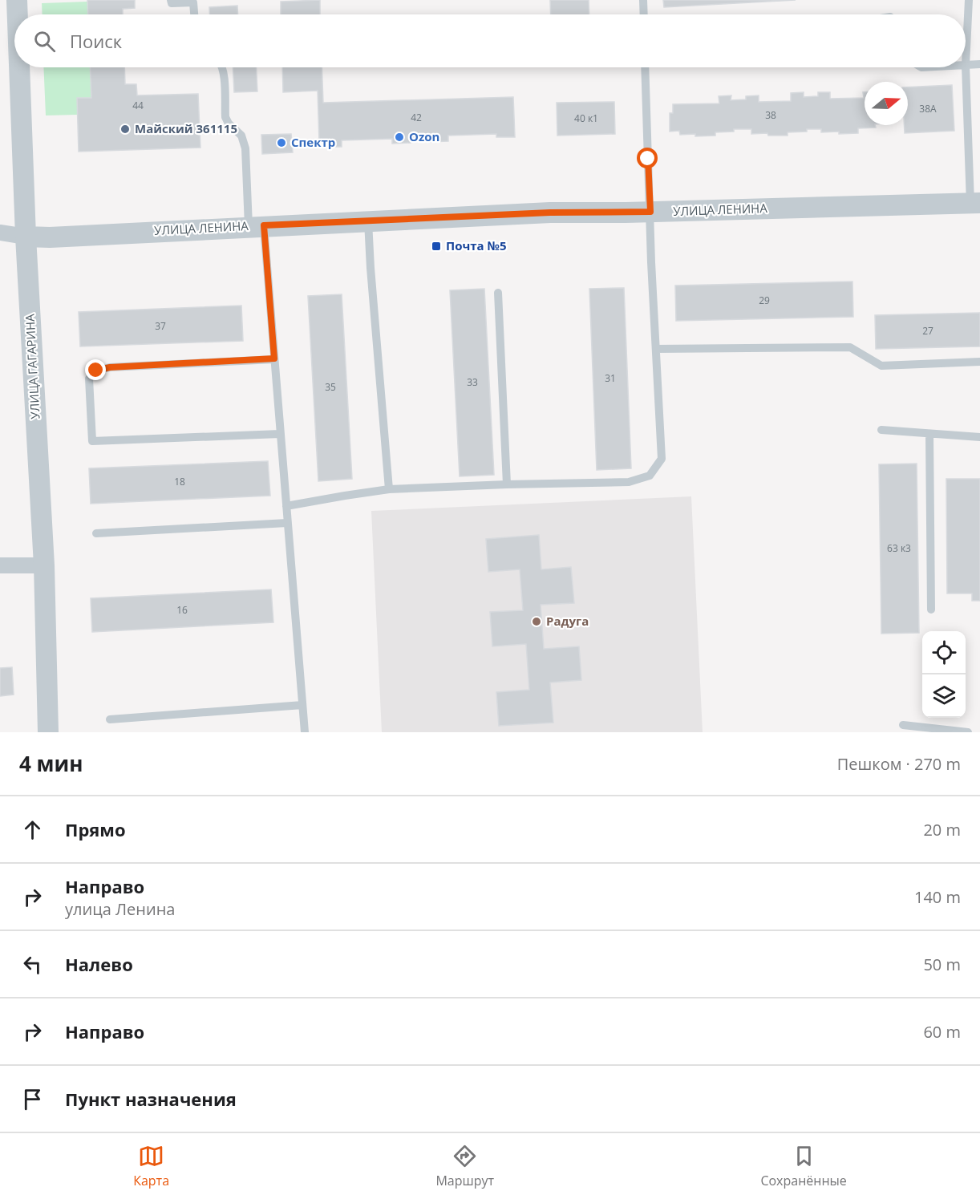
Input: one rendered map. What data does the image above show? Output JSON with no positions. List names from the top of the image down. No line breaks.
{"streets":{"street":["УЛИЦА ЛЕНИНА","УЛИЦА ГАГАРИНА"]},"crossings":[["УЛИЦА ЛЕНИНА","УЛИЦА ГАГАРИНА"]],"places":{"other":["Майский 361115","Ozon","Спектр","Радуга"],"transit":["Почта №5"]},"house_numbers":["44","38А","38","42","40 к1","29","37","27","31","33","35","18","63 к3","16"],"north":"right","page":{"search":"Поиск","heading":["4 мин","Пешком · 270 m"],"list":[["Прямо","20 m"],["Направо","улица Ленина","140 m"],["Налево","50 m"],["Направо","60 m"],"Пункт назначения"],"nav":["Карта","Маршрут","Сохранённые"]}}
